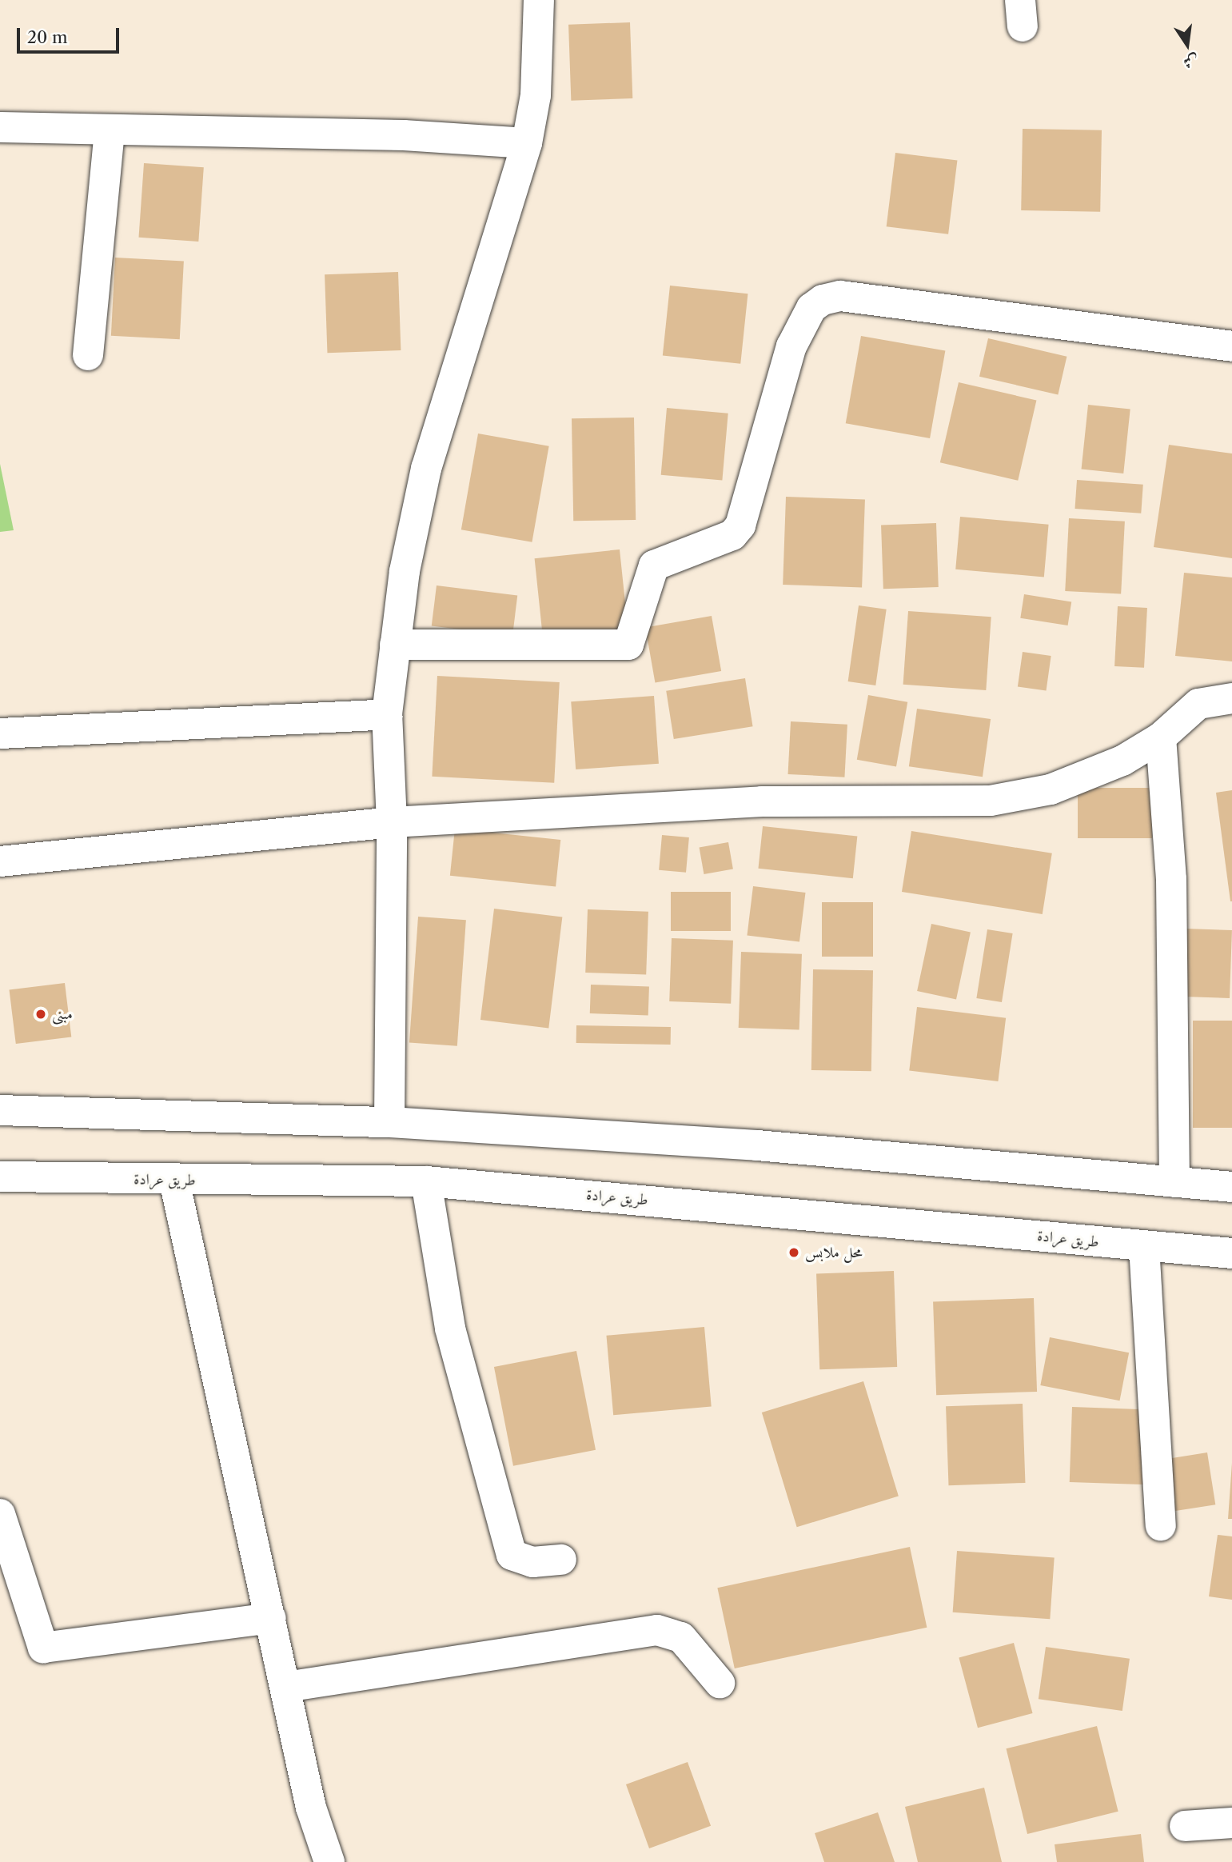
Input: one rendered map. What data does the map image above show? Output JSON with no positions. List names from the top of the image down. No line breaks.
{"streets":{"street":["طريق عرادة"]},"places":["مبنى","محل ملابس"],"scale_bar":"20 m","north":"bottom"}
